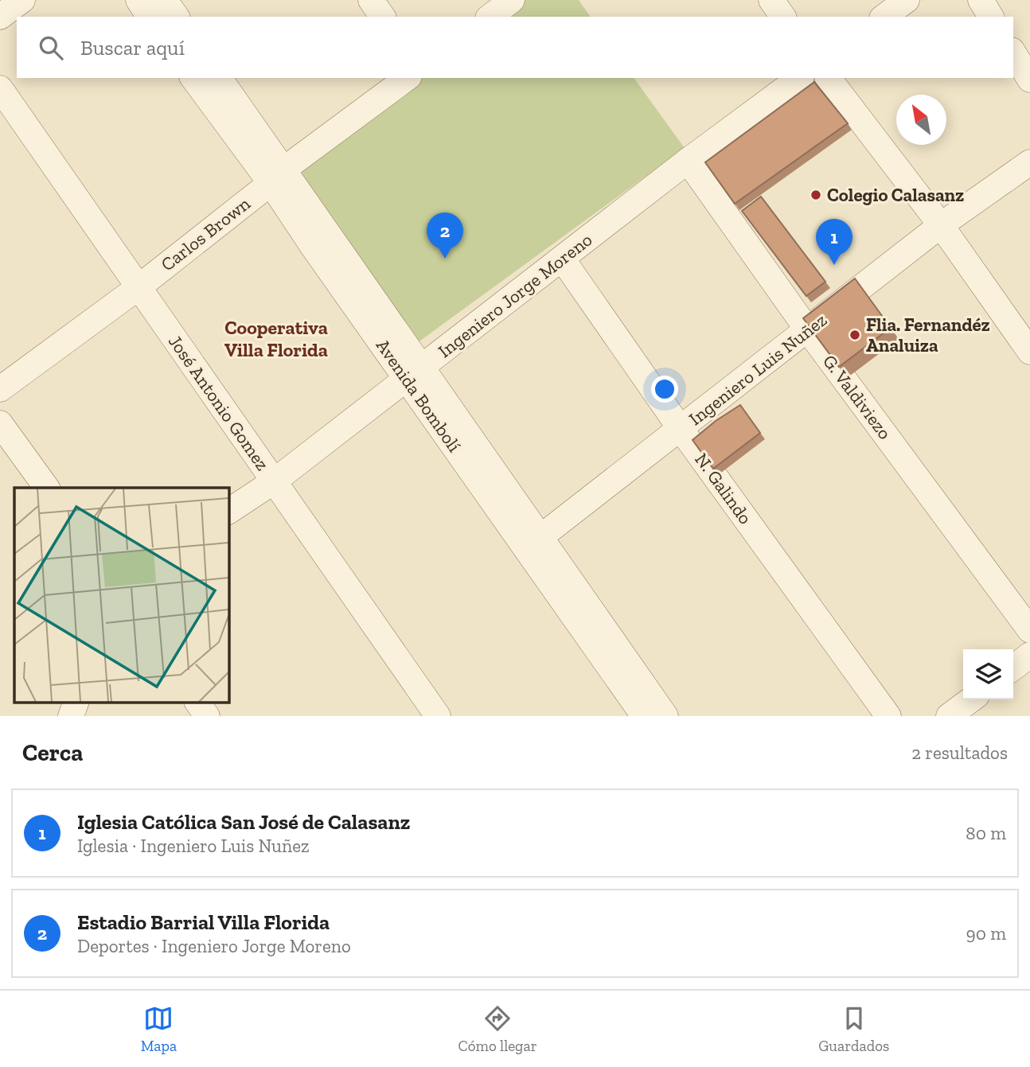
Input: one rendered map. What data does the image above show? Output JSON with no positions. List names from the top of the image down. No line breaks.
{"streets":{"street":["Carlos Brown","Ingeniero Jorge Moreno","Ingeniero Luis Nuñez","Avenida Bombolí","G. Valdiviezo","José Antonio Gomez","N. Galindo"]},"crossings":[["Carlos Brown","Avenida Bombolí"],["Carlos Brown","José Antonio Gomez"],["Ingeniero Jorge Moreno","Avenida Bombolí"],["Ingeniero Jorge Moreno","G. Valdiviezo"],["Ingeniero Jorge Moreno","José Antonio Gomez"],["Ingeniero Jorge Moreno","N. Galindo"],["Ingeniero Luis Nuñez","Avenida Bombolí"],["Ingeniero Luis Nuñez","G. Valdiviezo"],["Ingeniero Luis Nuñez","N. Galindo"]],"districts":["Cooperativa Villa Florida"],"places":["Colegio Calasanz","Flia. Fernandéz Analuiza"],"north":"top left","page":{"search":"Buscar aquí","pins":["2","1"],"heading":["Cerca","2 resultados"],"list":[{"mark":"1","name":"Iglesia Católica San José de Calasanz","note":"Iglesia · Ingeniero Luis Nuñez","value":"80 m"},{"mark":"2","name":"Estadio Barrial Villa Florida","note":"Deportes · Ingeniero Jorge Moreno","value":"90 m"}],"nav":["Mapa","Cómo llegar","Guardados"]}}
